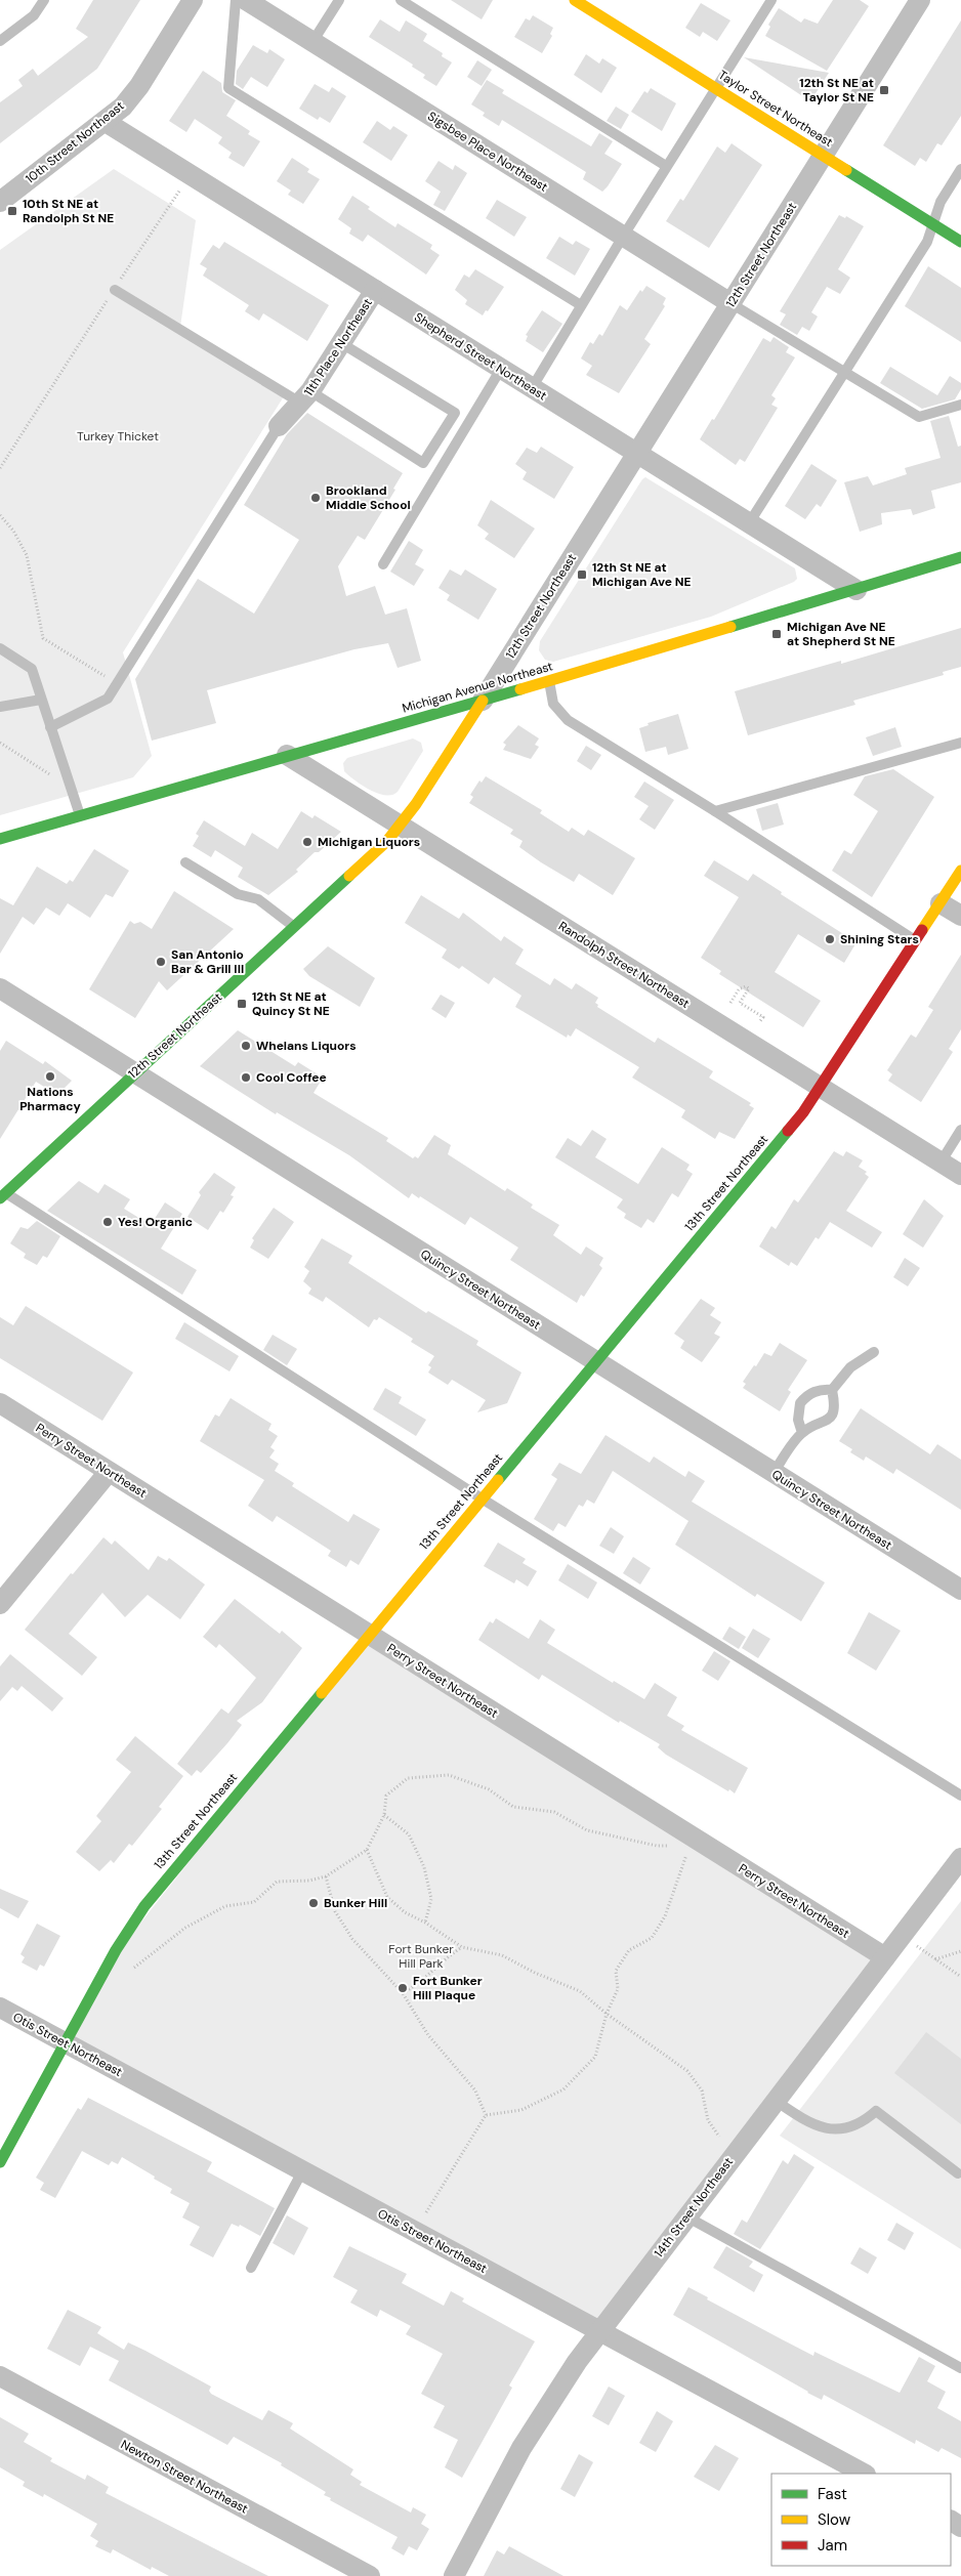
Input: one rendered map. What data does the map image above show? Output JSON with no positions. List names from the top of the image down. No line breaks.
{"streets":{"street":["Taylor Street Northeast","10th Street Northeast","Sigsbee Place Northeast","12th Street Northeast","11th Place Northeast","Shepherd Street Northeast","Michigan Avenue Northeast","Randolph Street Northeast","13th Street Northeast","Quincy Street Northeast","Perry Street Northeast","Otis Street Northeast","14th Street Northeast","Newton Street Northeast"]},"crossings":[["Taylor Street Northeast","12th Street Northeast"],["10th Street Northeast","Shepherd Street Northeast"],["Sigsbee Place Northeast","12th Street Northeast"],["12th Street Northeast","Shepherd Street Northeast"],["12th Street Northeast","Michigan Avenue Northeast"],["12th Street Northeast","Randolph Street Northeast"],["12th Street Northeast","Quincy Street Northeast"],["11th Place Northeast","Shepherd Street Northeast"],["Shepherd Street Northeast","Michigan Avenue Northeast"],["Michigan Avenue Northeast","Randolph Street Northeast"],["Randolph Street Northeast","13th Street Northeast"],["13th Street Northeast","Quincy Street Northeast"],["13th Street Northeast","Perry Street Northeast"],["13th Street Northeast","Otis Street Northeast"],["Perry Street Northeast","14th Street Northeast"],["Otis Street Northeast","14th Street Northeast"]],"parks":["Turkey Thicket","Fort Bunker Hill Park"],"places":{"transit":["12th St NE at Taylor St NE","10th St NE at Randolph St NE","12th St NE at Michigan Ave NE","Michigan Ave NE at Shepherd St NE","12th St NE at Quincy St NE"],"other":["Brookland Middle School","Michigan Liquors","Shining Stars","San Antonio Bar & Grill III","Whelans Liquors","Nations Pharmacy","Cool Coffee","Yes! Organic","Bunker Hill","Fort Bunker Hill Plaque"]},"legend":["Fast","Slow","Jam"]}
